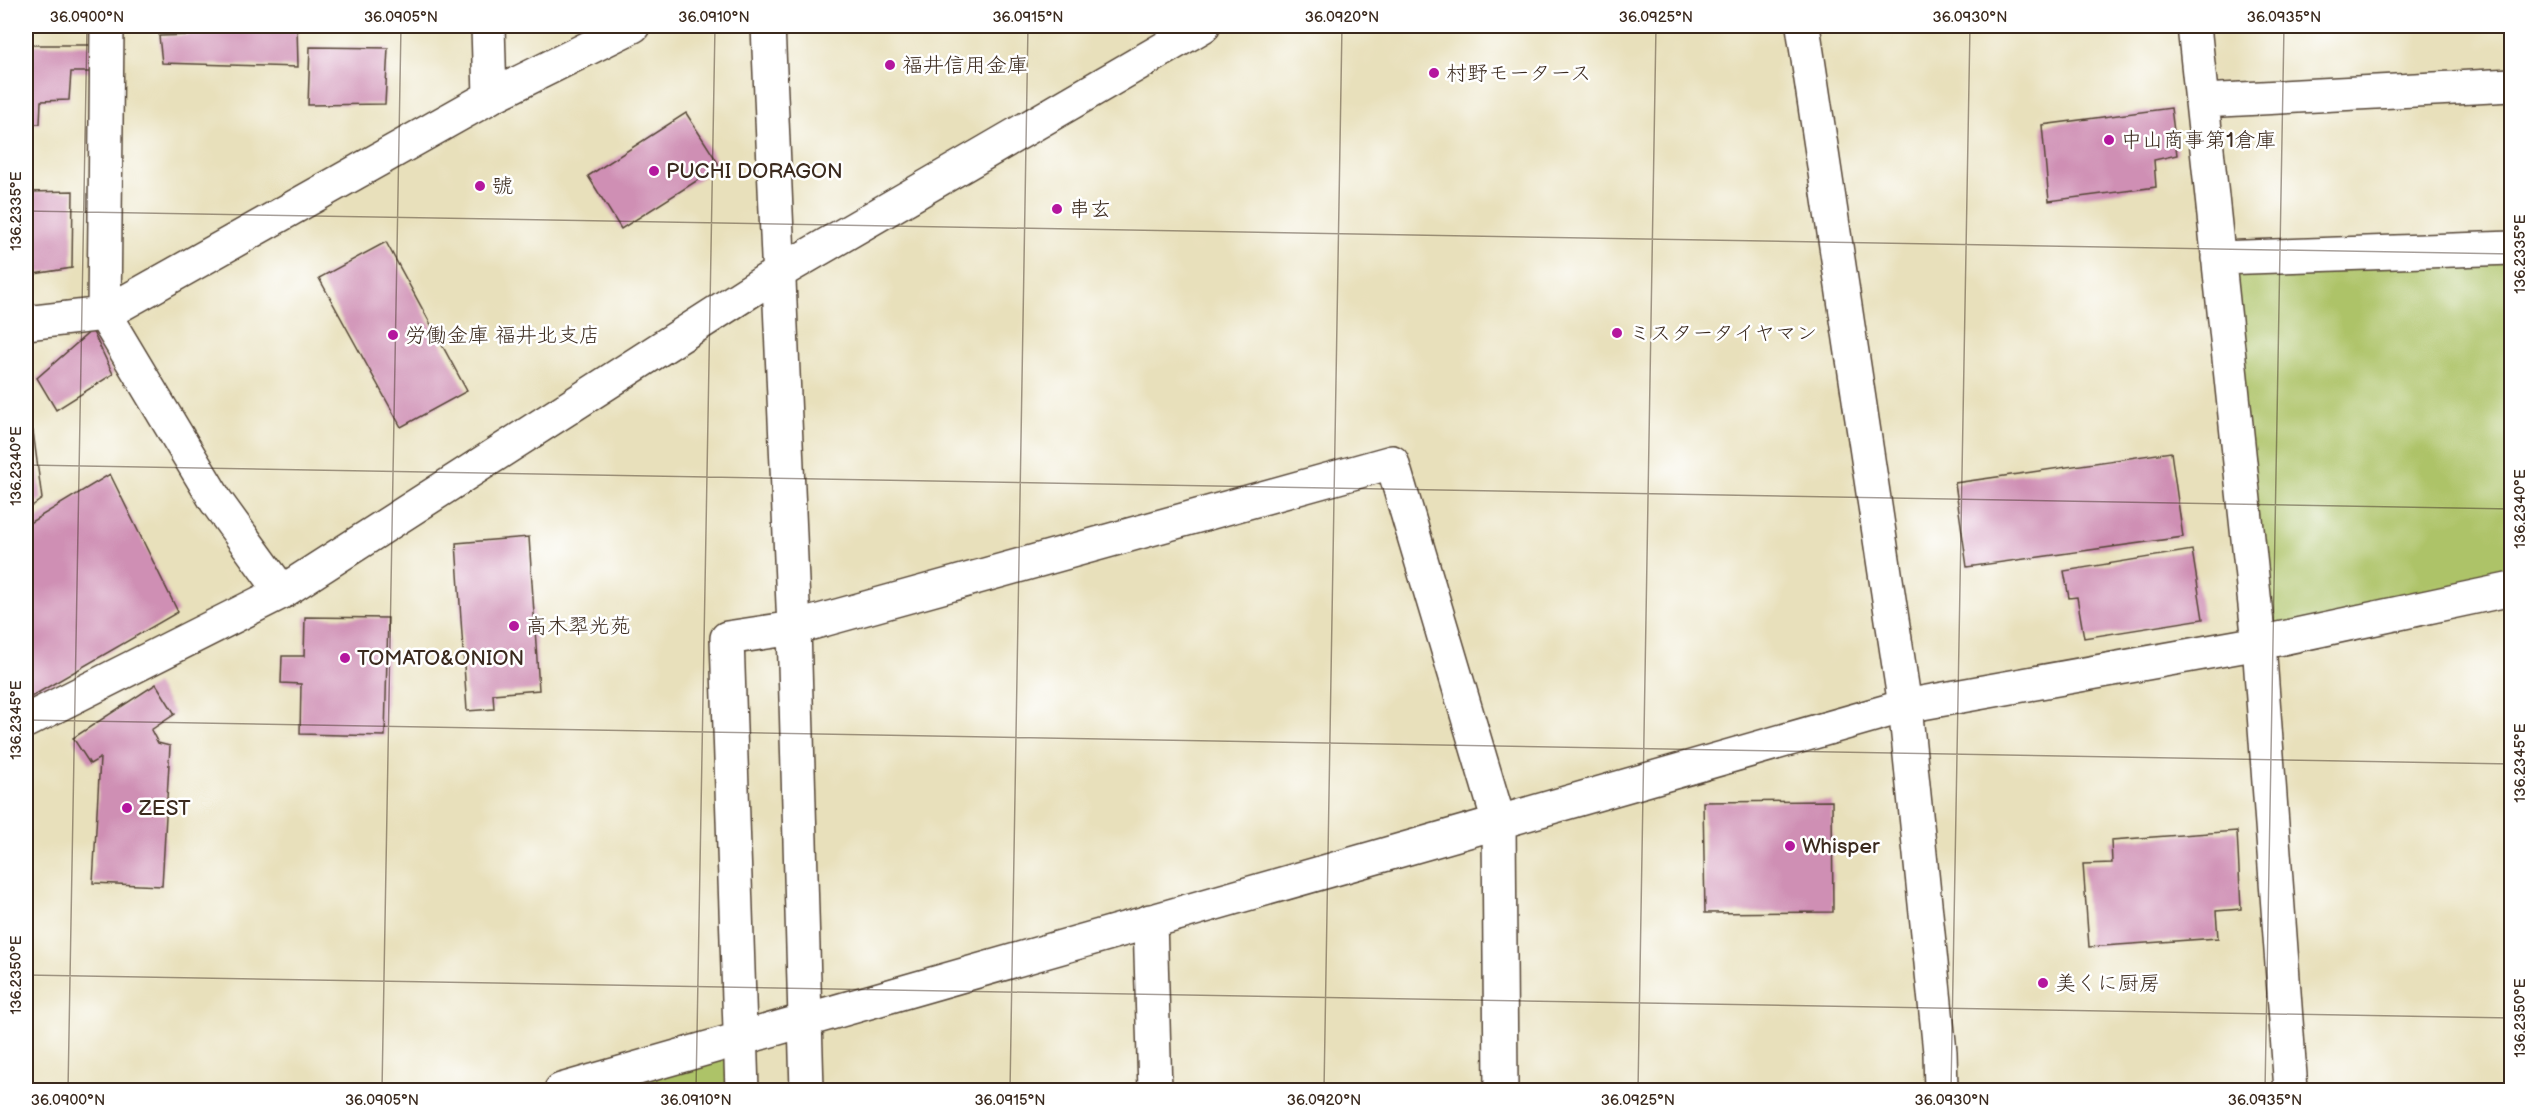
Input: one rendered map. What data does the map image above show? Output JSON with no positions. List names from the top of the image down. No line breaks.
{"places":["福井信用金庫","村野モータース","中山商事第1倉庫","PUCHI DORAGON","號","串玄","ミスタータイヤマン","労働金庫 福井北支店","高木翆光苑","TOMATO&ONION","ZEST","Whisper","美くに厨房"],"coordinates":["36.0900°N","36.0905°N","36.0910°N","36.0915°N","36.0920°N","36.0925°N","36.0930°N","36.0935°N","136.2335°E","136.2340°E","136.2345°E","136.2350°E"]}
